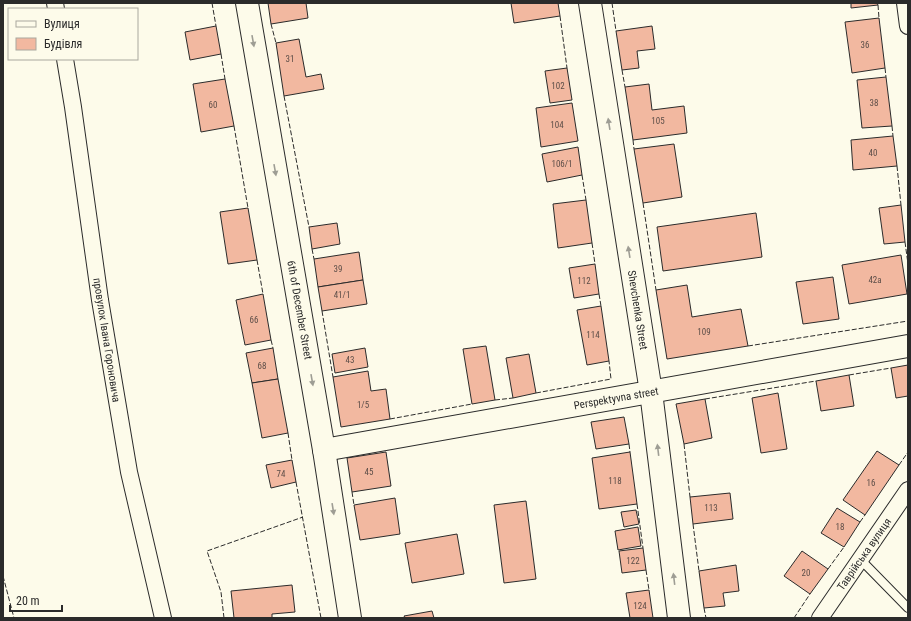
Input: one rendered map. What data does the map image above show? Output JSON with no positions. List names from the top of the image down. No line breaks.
{"streets":{"street":["6th of December Street","Shevchenka Street","провулок Івана Гороновича","Perspektyvna street","Таврійська вулиця"]},"crossings":[["6th of December Street","Perspektyvna street"],["Shevchenka Street","Perspektyvna street"]],"one_way":["6th of December Street","Shevchenka Street"],"house_numbers":["36","31","102","38","60","105","104","40","106/1","39","42а","112","41/1","66","109","114","43","68","1/5","45","74","118","16","113","18","122","20","124"],"legend":["Вулиця","Будівля"],"scale_bar":"20 m"}
